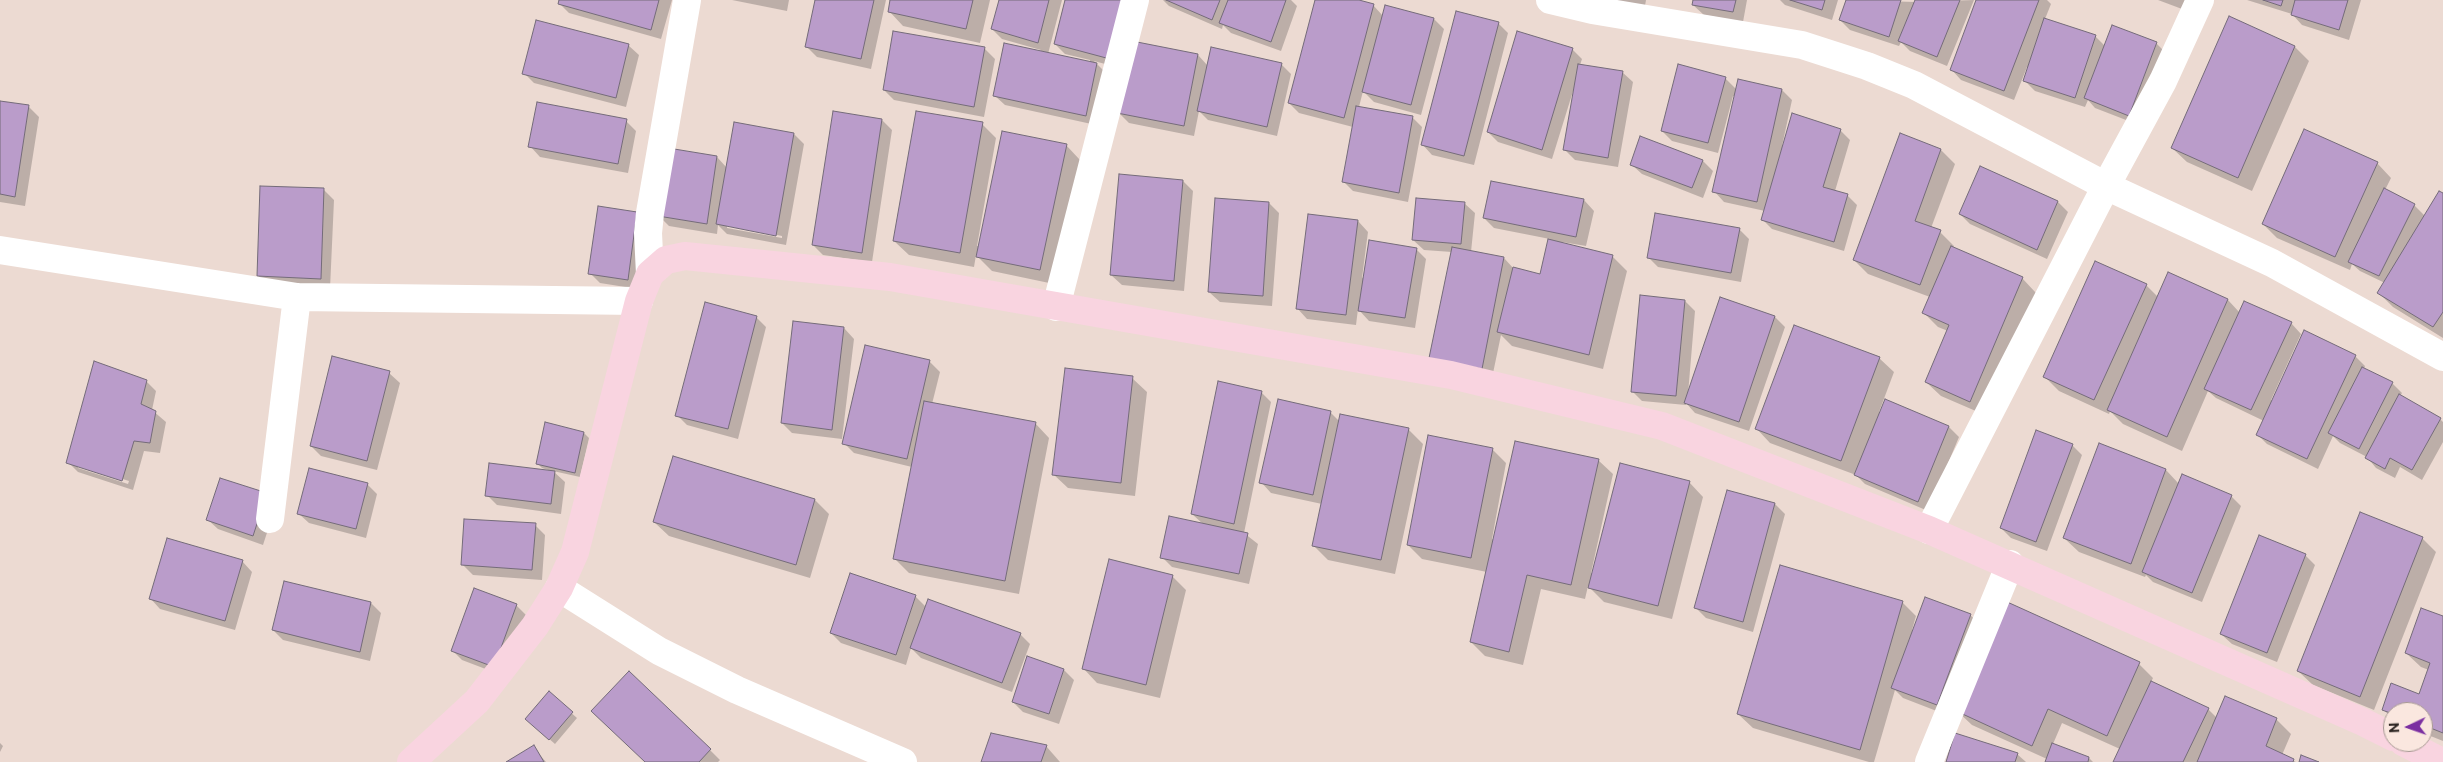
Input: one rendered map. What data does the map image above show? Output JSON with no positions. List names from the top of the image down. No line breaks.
{"north":"left"}
